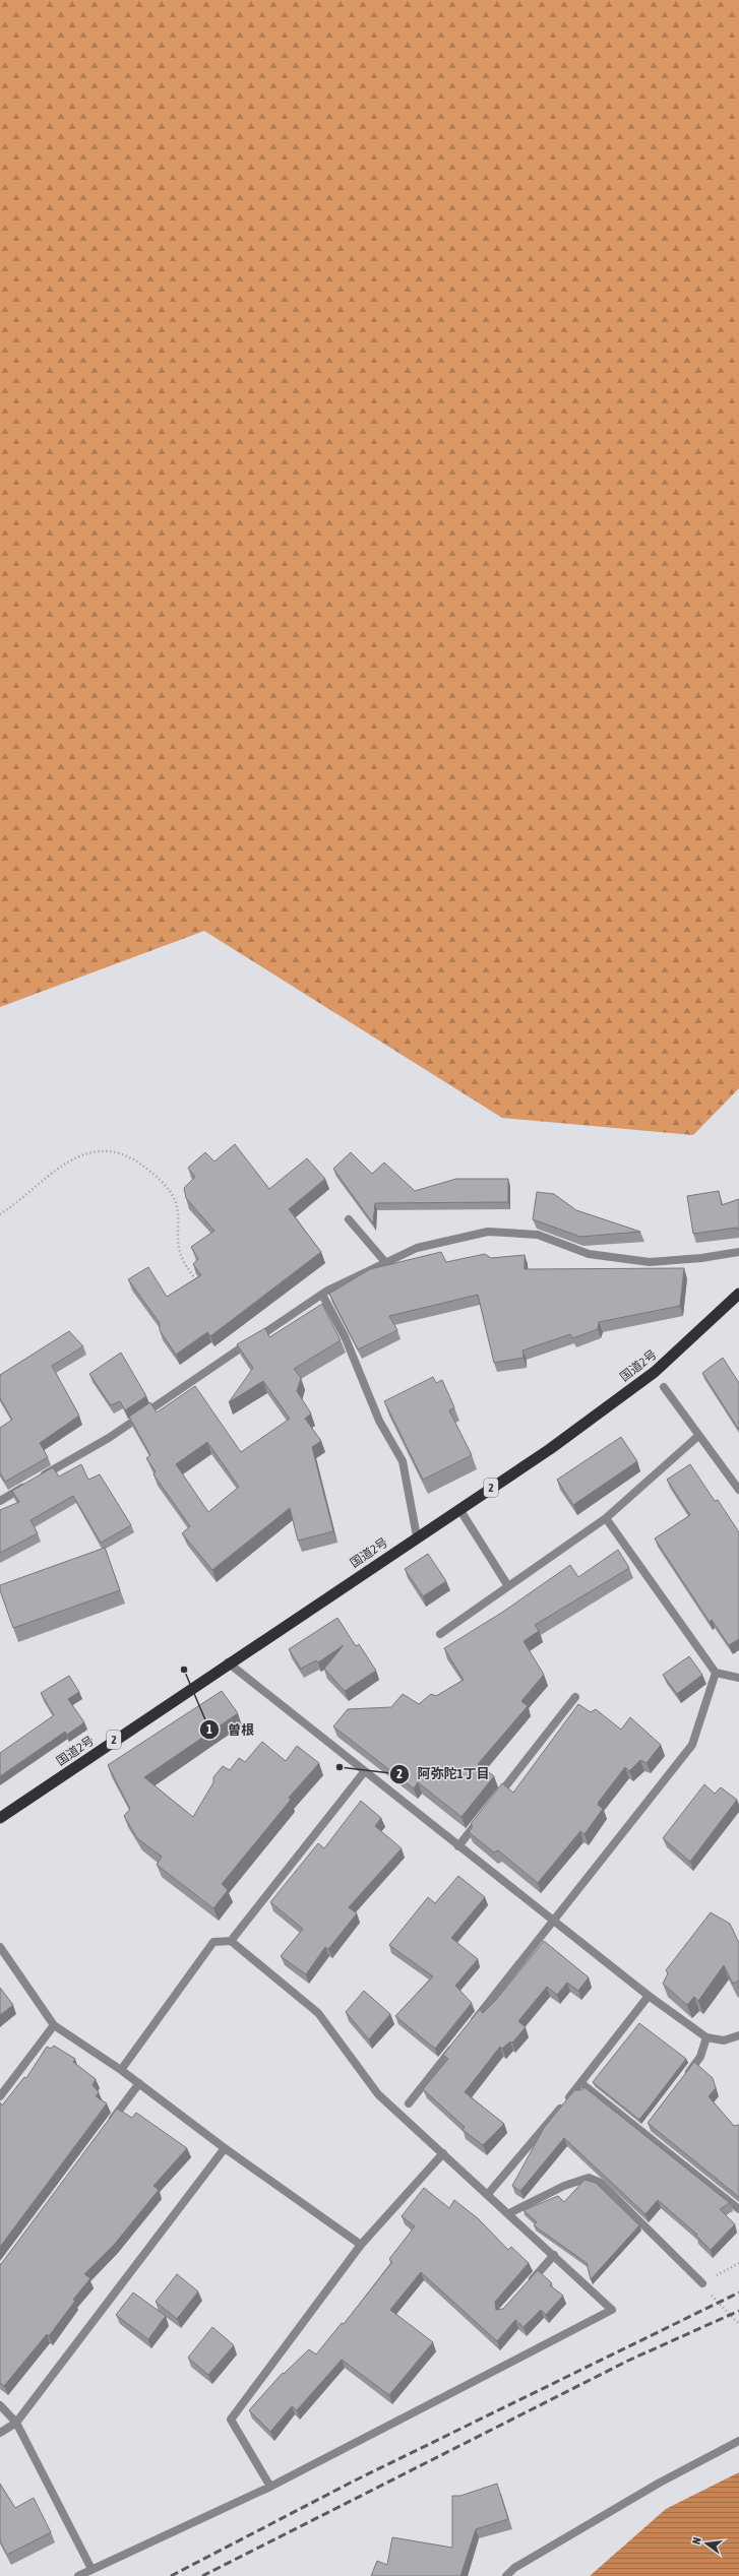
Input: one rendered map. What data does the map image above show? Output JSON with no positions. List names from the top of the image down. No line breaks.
{"streets":{"highway":["国道2号","2"]},"places":["曽根","阿弥陀1丁目"],"north":"left"}
